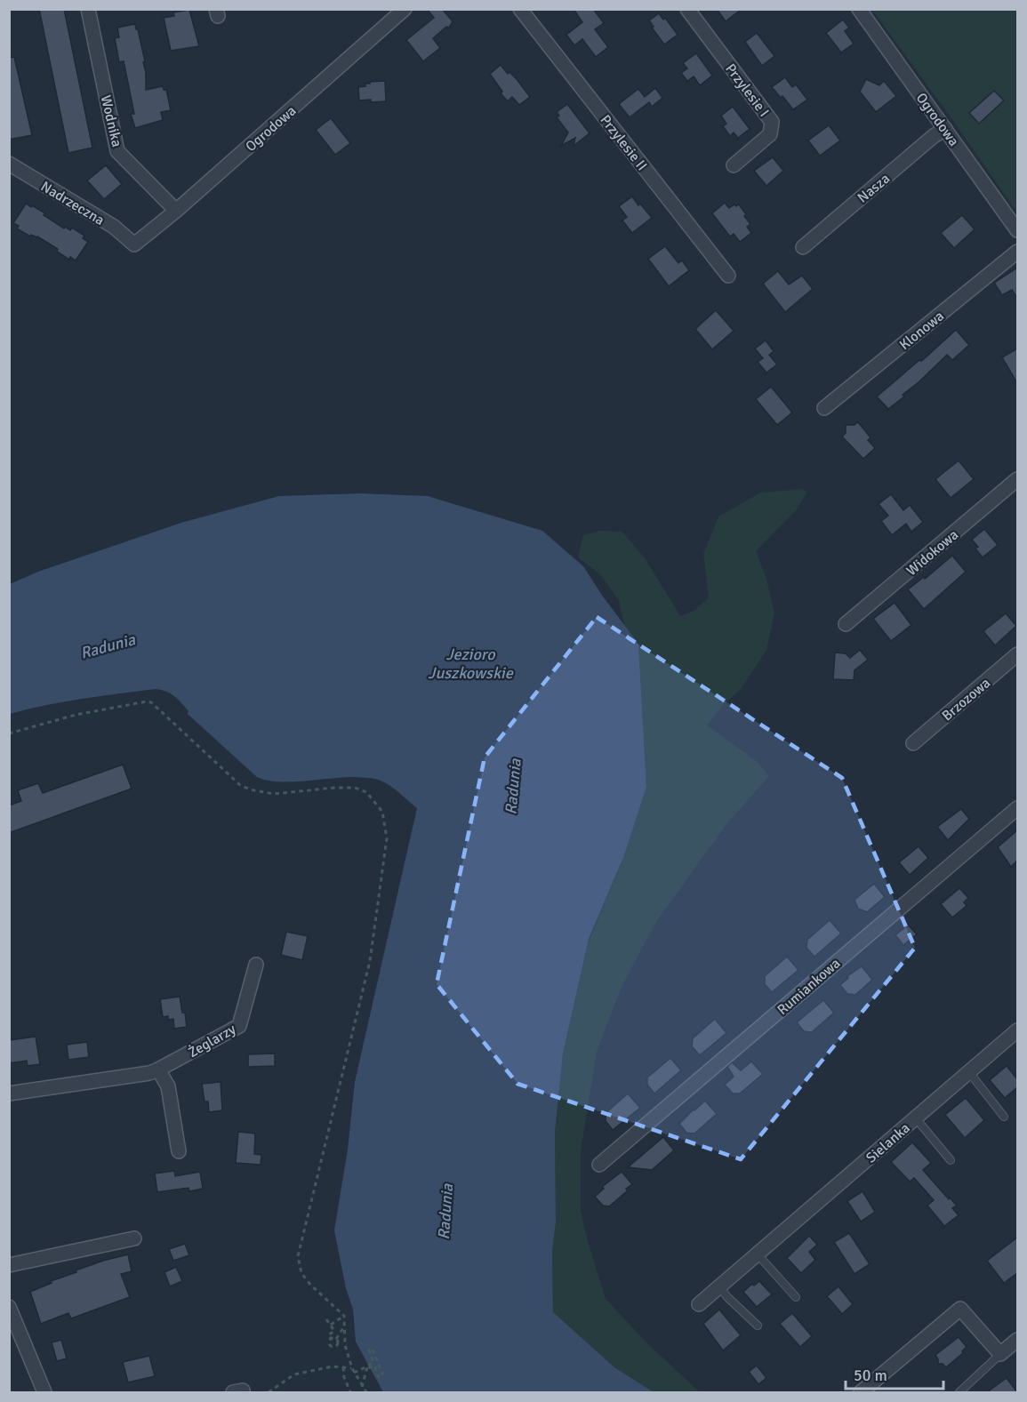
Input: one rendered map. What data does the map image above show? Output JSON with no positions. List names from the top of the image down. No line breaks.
{"streets":{"street":["Przylesie I","Ogrodowa","Wodnika","Przylesie II","Nasza","Nadrzeczna","Klonowa","Widokowa","Brzozowa","Rumiankowa","Żeglarzy","Sielanka"]},"crossings":[["Ogrodowa","Wodnika"],["Ogrodowa","Nasza"],["Ogrodowa","Nadrzeczna"]],"water":["Radunia","Jezioro Juszkowskie"],"scale_bar":"50 m"}
